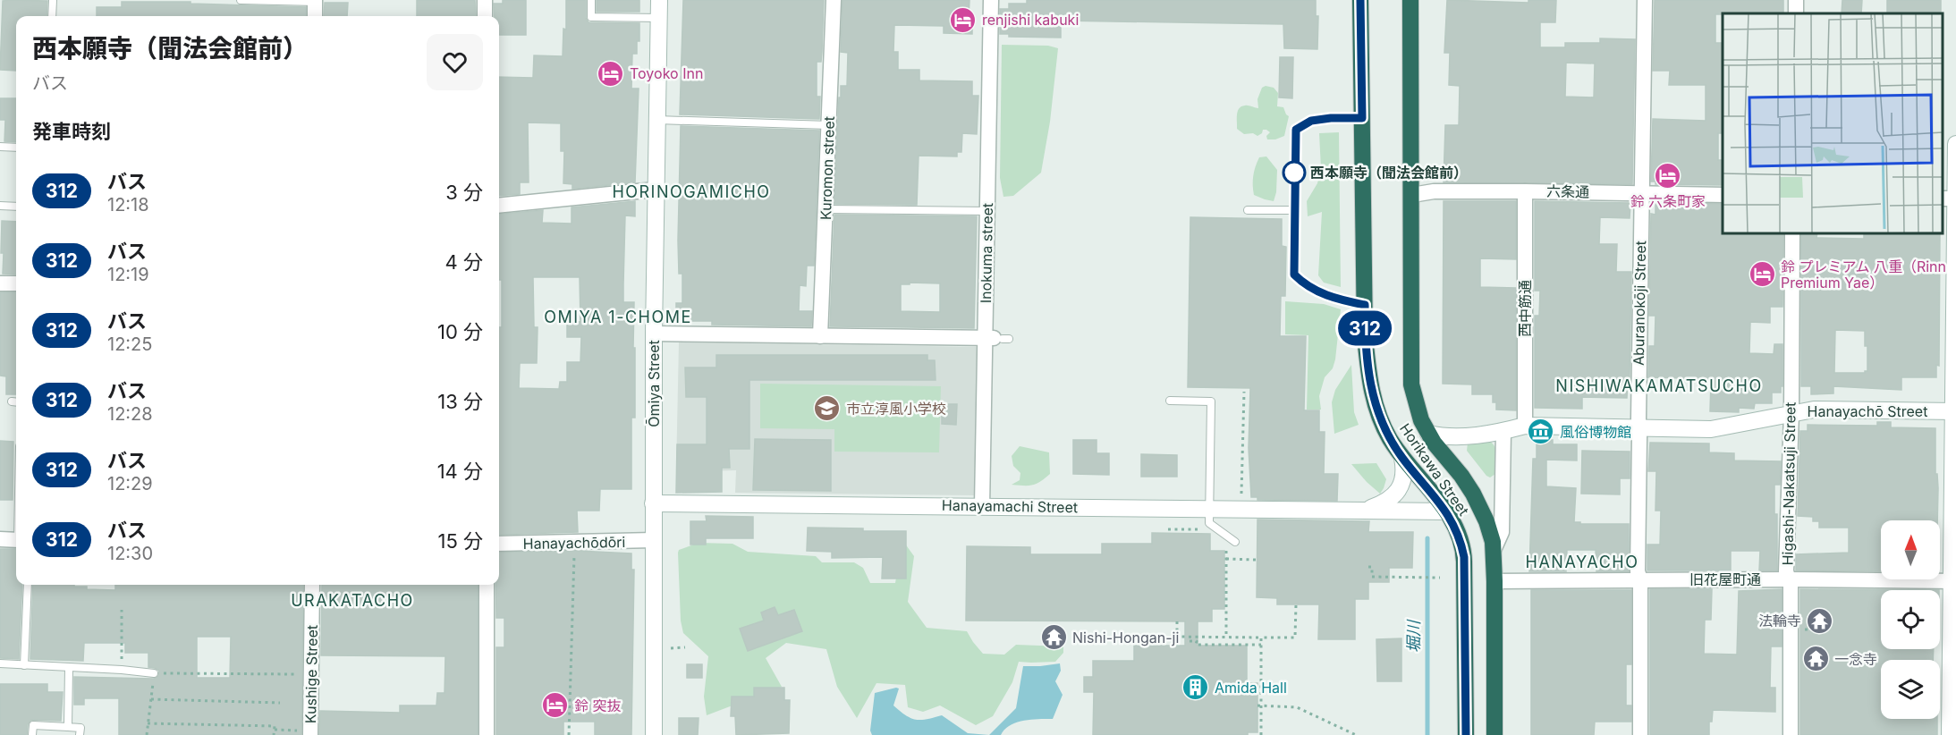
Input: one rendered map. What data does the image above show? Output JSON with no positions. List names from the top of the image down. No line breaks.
{"streets":{"highway":["Horikawa Street"],"street":["Kuromon street","六条通","Inokuma street","Aburanokōji Street","西中筋通","Ōmiya Street","Hanayachō Street","Higashi-Nakatsuji Street","Hanayamachi Street","Hanayachōdōri","旧花屋町通","Kushige Street"]},"crossings":[["六条通","Aburanokōji Street"],["六条通","西中筋通"],["六条通","Horikawa Street"],["Inokuma street","Hanayamachi Street"],["Aburanokōji Street","Hanayachō Street"],["Aburanokōji Street","旧花屋町通"],["西中筋通","Hanayachō Street"],["Ōmiya Street","Hanayamachi Street"],["Ōmiya Street","Hanayachōdōri"],["Hanayachō Street","Horikawa Street"],["Hanayachō Street","Higashi-Nakatsuji Street"],["Horikawa Street","Hanayamachi Street"],["Horikawa Street","旧花屋町通"],["Higashi-Nakatsuji Street","旧花屋町通"]],"districts":["HORINOGAMICHO","OMIYA 1-CHOME","NISHIWAKAMATSUCHO","HANAYACHO","URAKATACHO"],"water":["堀川"],"places":{"hotel":["renjishi kabuki","Toyoko Inn","鈴 六条町家","鈴 プレミアム 八重（Rinn Premium Yae）","鈴 突抜"],"other":["西本願寺（聞法会館前）"],"school or university":["市立淳風小学校"],"museum":["風俗博物館"],"temple":["法輪寺","Nishi-Hongan-ji","一念寺"],"building":["Amida Hall"]},"lines":["bus line 312"],"north":"top","page":{"on_map":"312","heading":[["西本願寺（聞法会館前）","バス"],"発車時刻"],"list":[{"mark":"312","name":"バス","note":"12:18","value":"3 分"},{"mark":"312","name":"バス","note":"12:19","value":"4 分"},{"mark":"312","name":"バス","note":"12:25","value":"10 分"},{"mark":"312","name":"バス","note":"12:28","value":"13 分"},{"mark":"312","name":"バス","note":"12:29","value":"14 分"},{"mark":"312","name":"バス","note":"12:30","value":"15 分"}]}}
